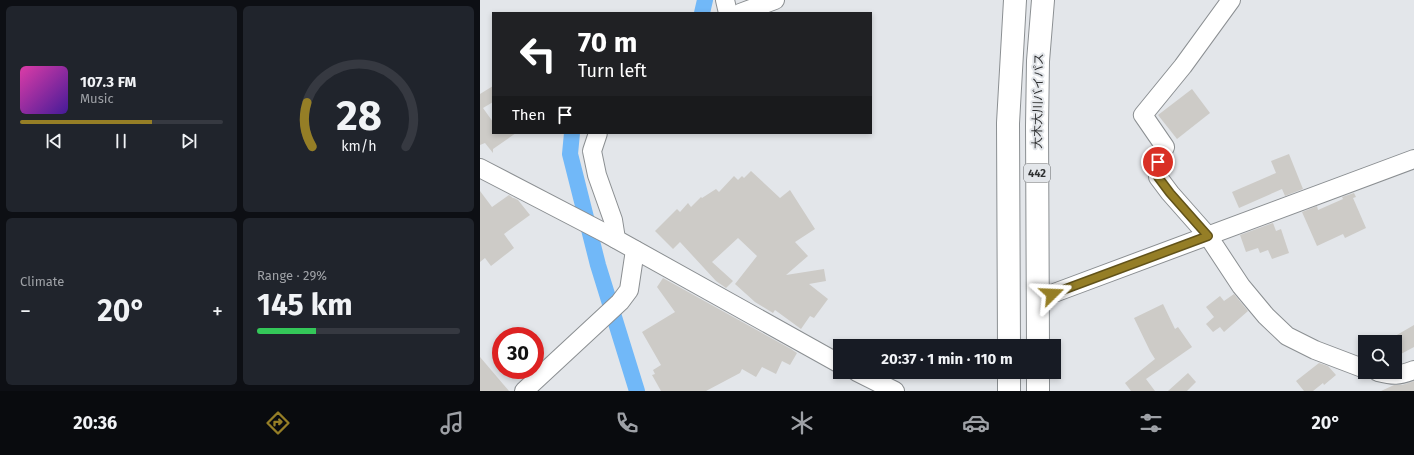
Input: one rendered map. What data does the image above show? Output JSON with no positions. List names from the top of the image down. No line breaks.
{"streets":{"highway":["大木大川バイパス","442"]},"page":{"turn":["70 m","Turn left"],"song":["107.3 FM","Music"],"then":"Then","tile":["Climate",["Range · 29%","145 km"]],"heat":["−","20°","+"],"limit":"30","trip":"20:37 · 1 min · 110 m","tabs":["20:36","20°"],"gauge":["28","km/h"]}}
